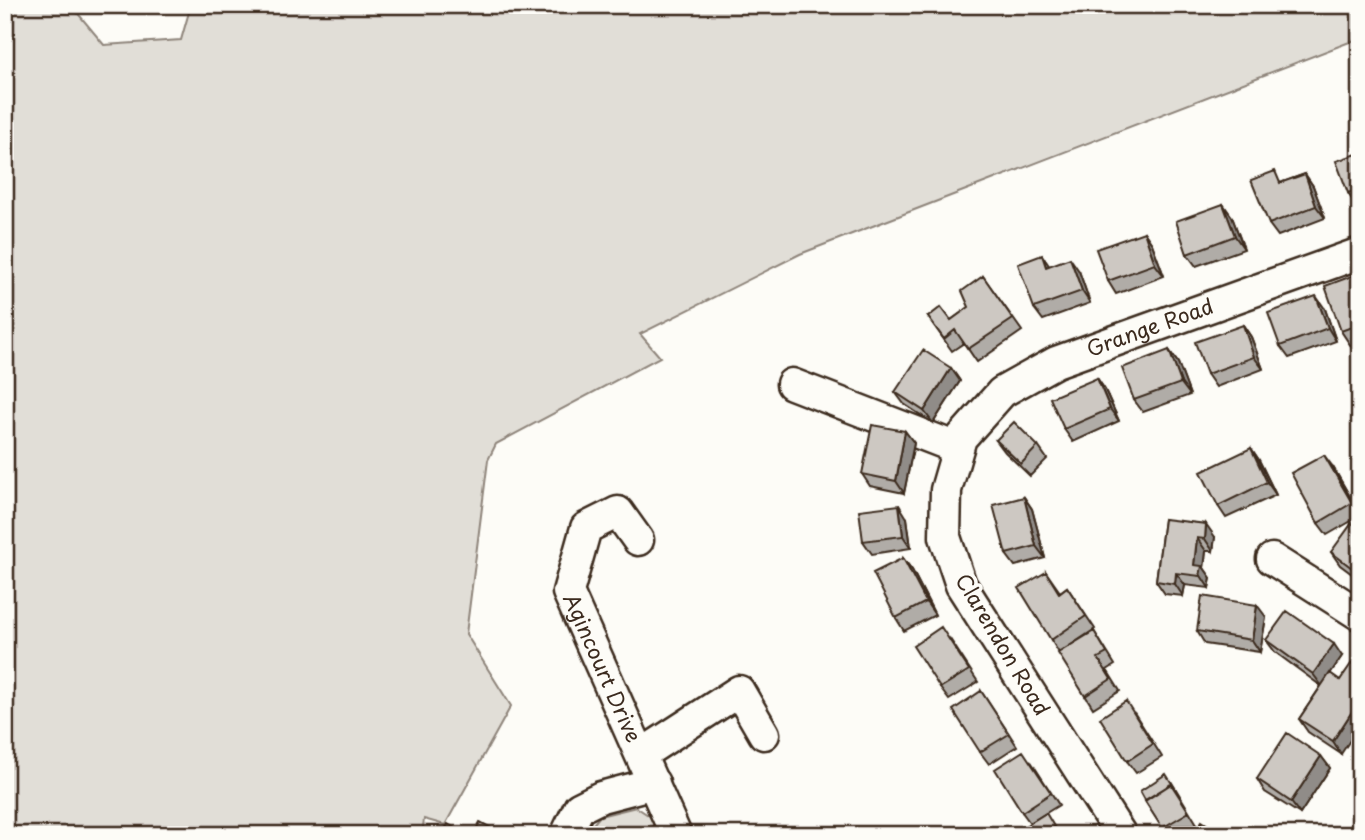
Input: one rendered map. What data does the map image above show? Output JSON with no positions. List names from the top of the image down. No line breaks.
{"streets":{"street":["Grange Road","Clarendon Road","Agincourt Drive"]},"crossings":[["Grange Road","Clarendon Road"]]}
